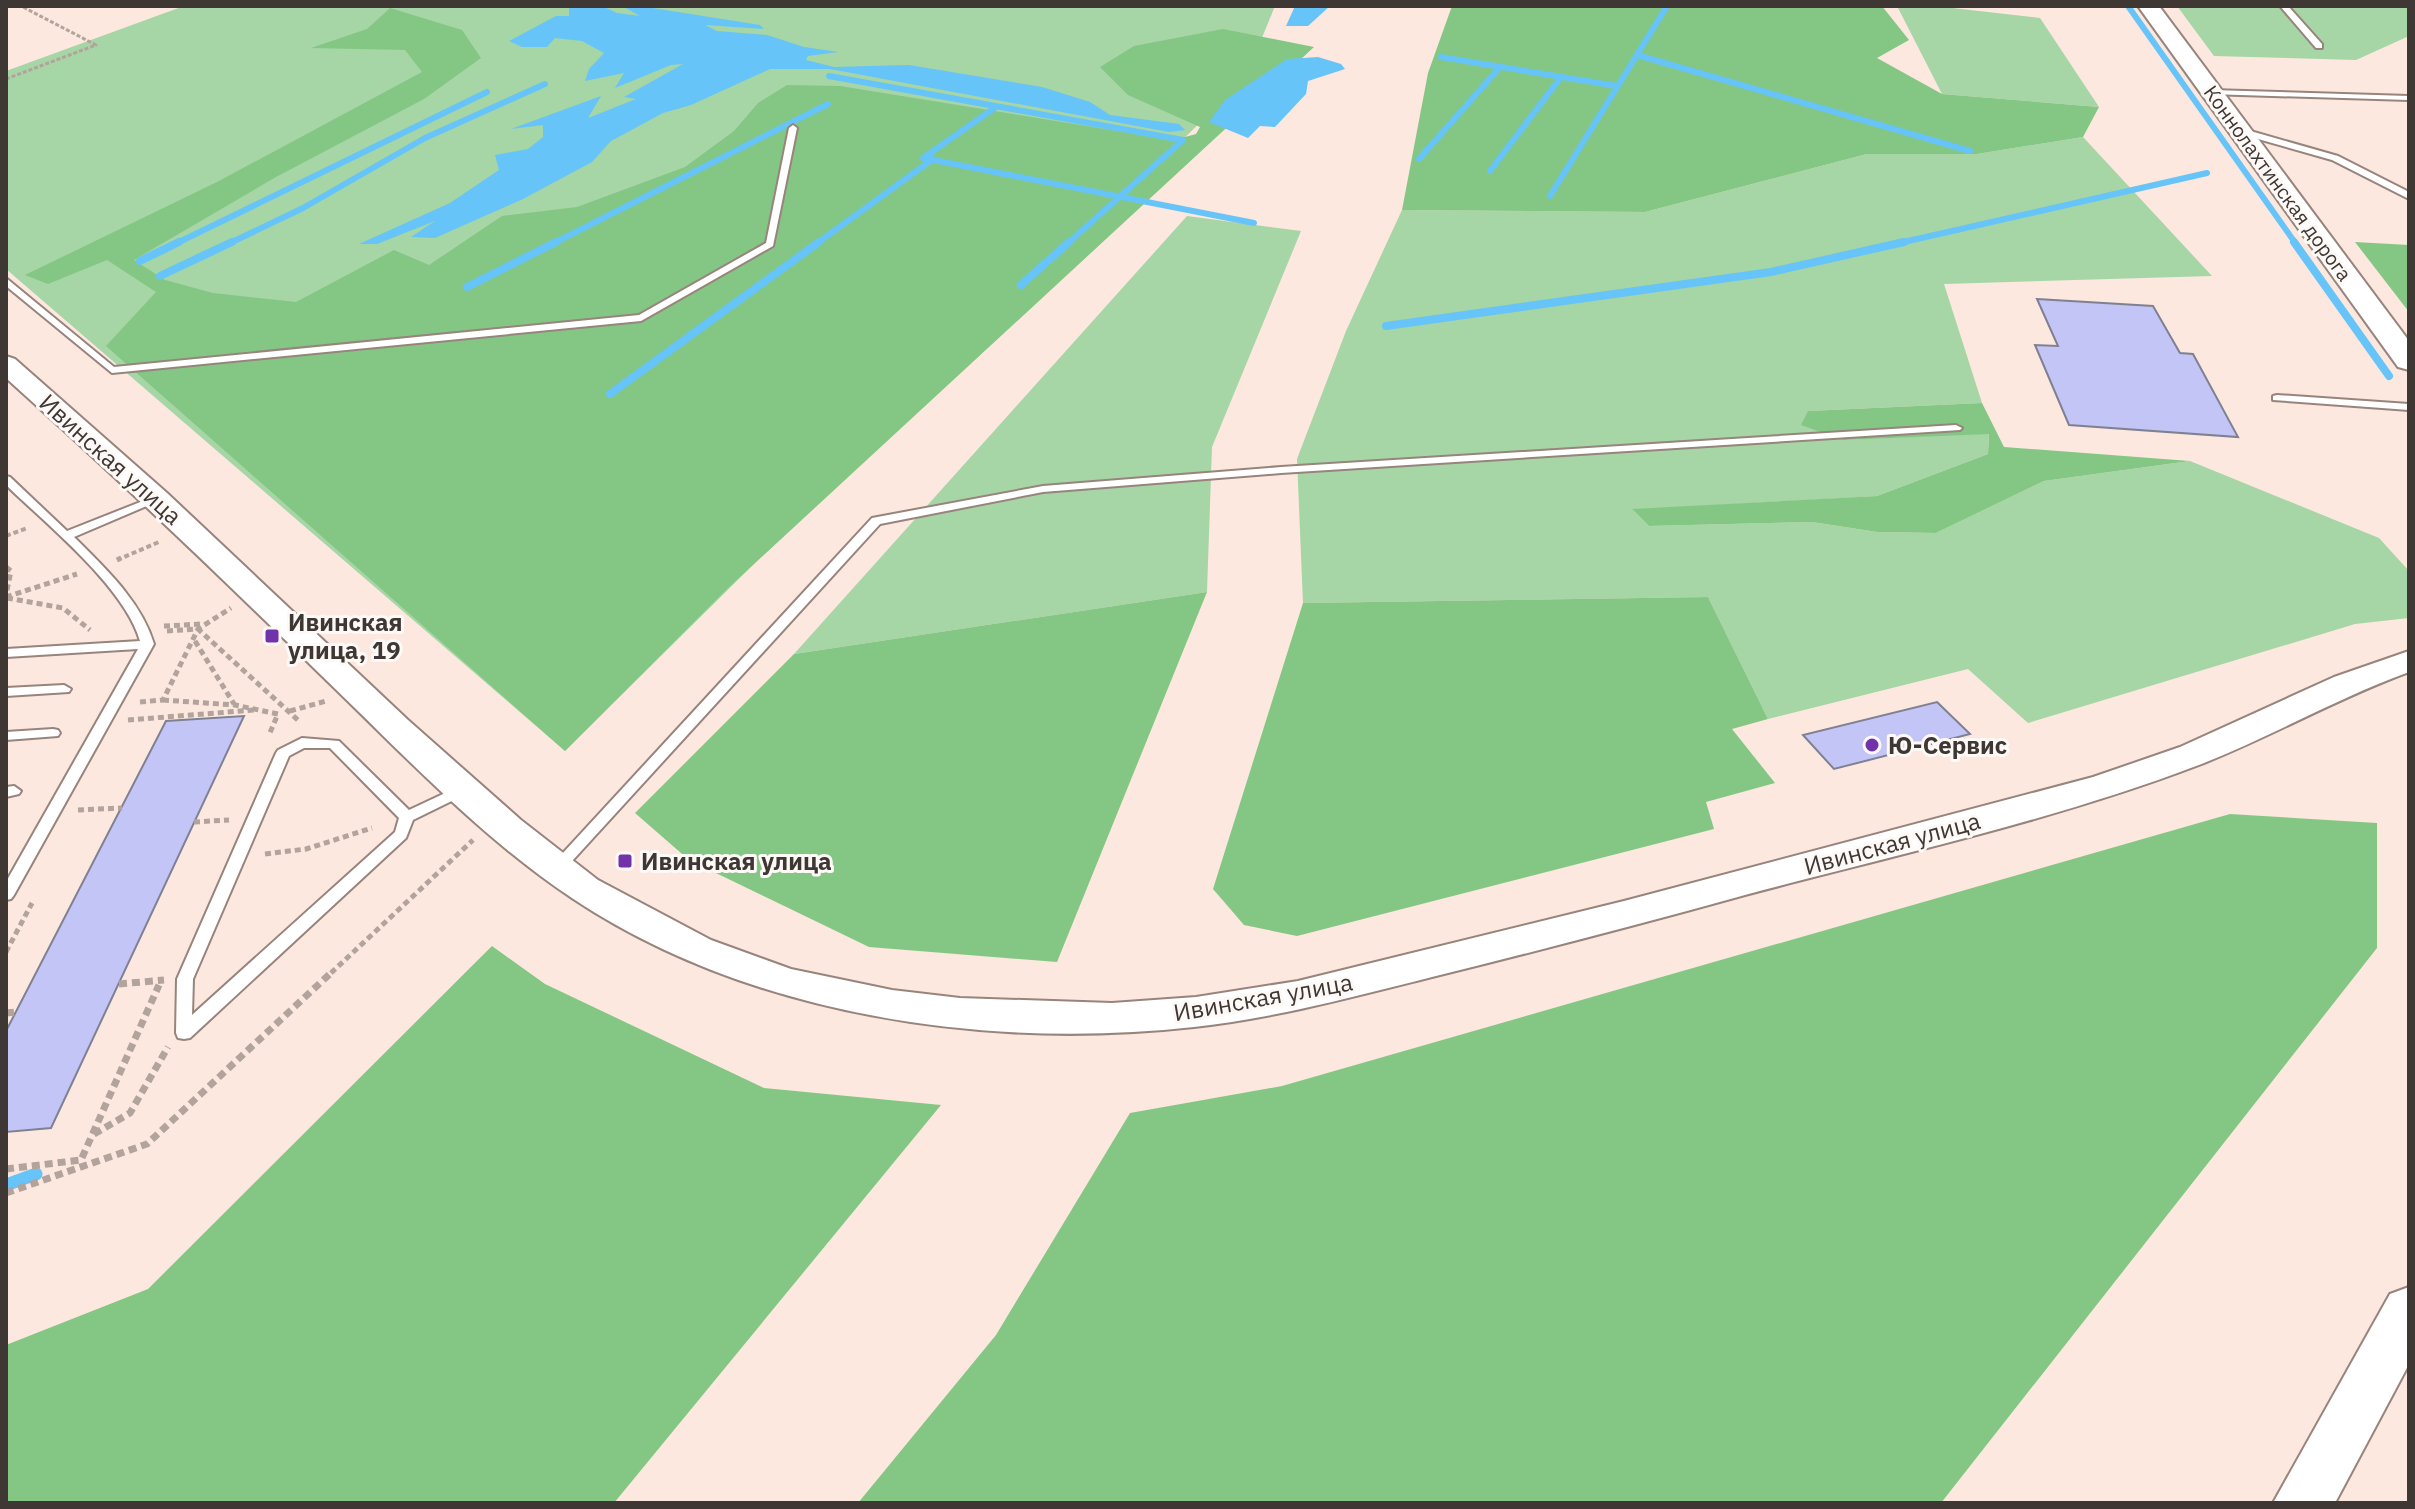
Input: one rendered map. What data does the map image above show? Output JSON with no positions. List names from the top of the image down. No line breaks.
{"streets":{"main road":["Коннолахтинская дорога"],"street":["Ивинская улица"]},"places":{"transit":["Ивинская улица, 19","Ивинская улица"],"other":["Ю-Сервис"]}}
